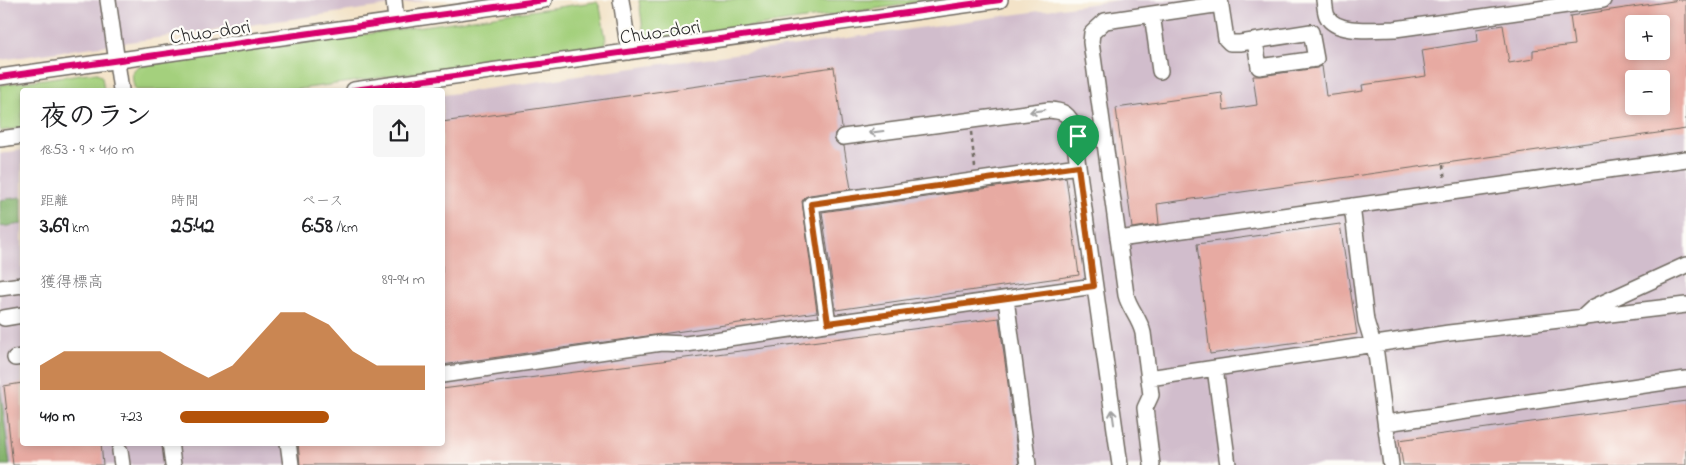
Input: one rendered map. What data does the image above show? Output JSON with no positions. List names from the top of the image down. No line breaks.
{"streets":{"street":["Chuo-dori"]},"page":{"map_buttons":["+","−"],"heading":["夜のラン","18:53 · 9 × 410 m"],"stats":[["距離","3.69 km"],["時間","25:42"],["ペース","6:58 /km"]],"chart":["獲得標高","89–94 m"],"list":[{"name":"410 m","note":"7:23"}]}}
